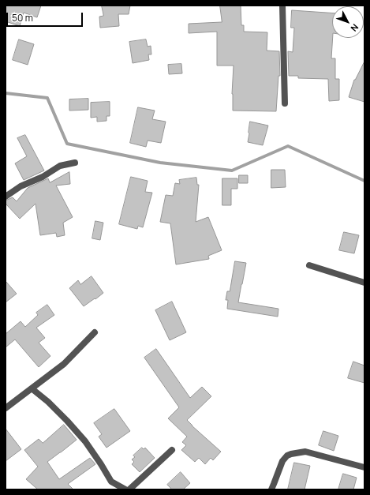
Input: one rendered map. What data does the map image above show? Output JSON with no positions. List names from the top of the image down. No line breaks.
{"scale_bar":"50 m","north":"bottom right"}
